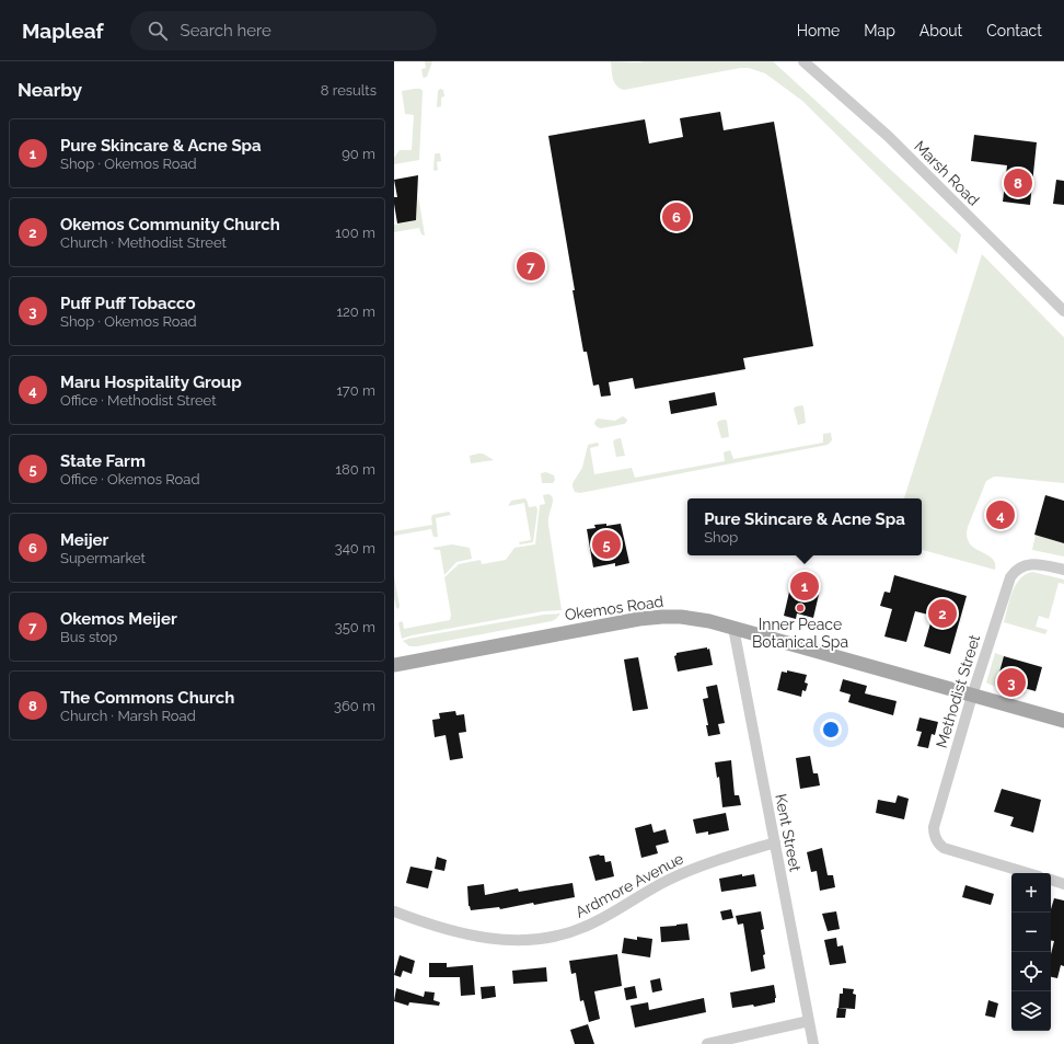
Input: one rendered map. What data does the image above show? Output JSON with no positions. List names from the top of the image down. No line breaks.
{"streets":{"main road":["Okemos Road"],"street":["Marsh Road","Methodist Street","Kent Street","Ardmore Avenue"]},"crossings":[["Okemos Road","Methodist Street"],["Okemos Road","Kent Street"],["Kent Street","Ardmore Avenue"]],"places":["Inner Peace Botanical Spa"],"page":{"header":"Mapleaf","search":"Search here","nav":["Home","Map","About","Contact"],"heading":["Nearby","8 results"],"list":[{"mark":"1","name":"Pure Skincare & Acne Spa","note":"Shop · Okemos Road","value":"90 m"},{"mark":"2","name":"Okemos Community Church","note":"Church · Methodist Street","value":"100 m"},{"mark":"3","name":"Puff Puff Tobacco","note":"Shop · Okemos Road","value":"120 m"},{"mark":"4","name":"Maru Hospitality Group","note":"Office · Methodist Street","value":"170 m"},{"mark":"5","name":"State Farm","note":"Office · Okemos Road","value":"180 m"},{"mark":"6","name":"Meijer","note":"Supermarket","value":"340 m"},{"mark":"7","name":"Okemos Meijer","note":"Bus stop","value":"350 m"},{"mark":"8","name":"The Commons Church","note":"Church · Marsh Road","value":"360 m"}],"pins":["8","6","7","4","5","1","2","3"],"popup":["Pure Skincare & Acne Spa","Shop"],"map_buttons":["+","−"]}}
